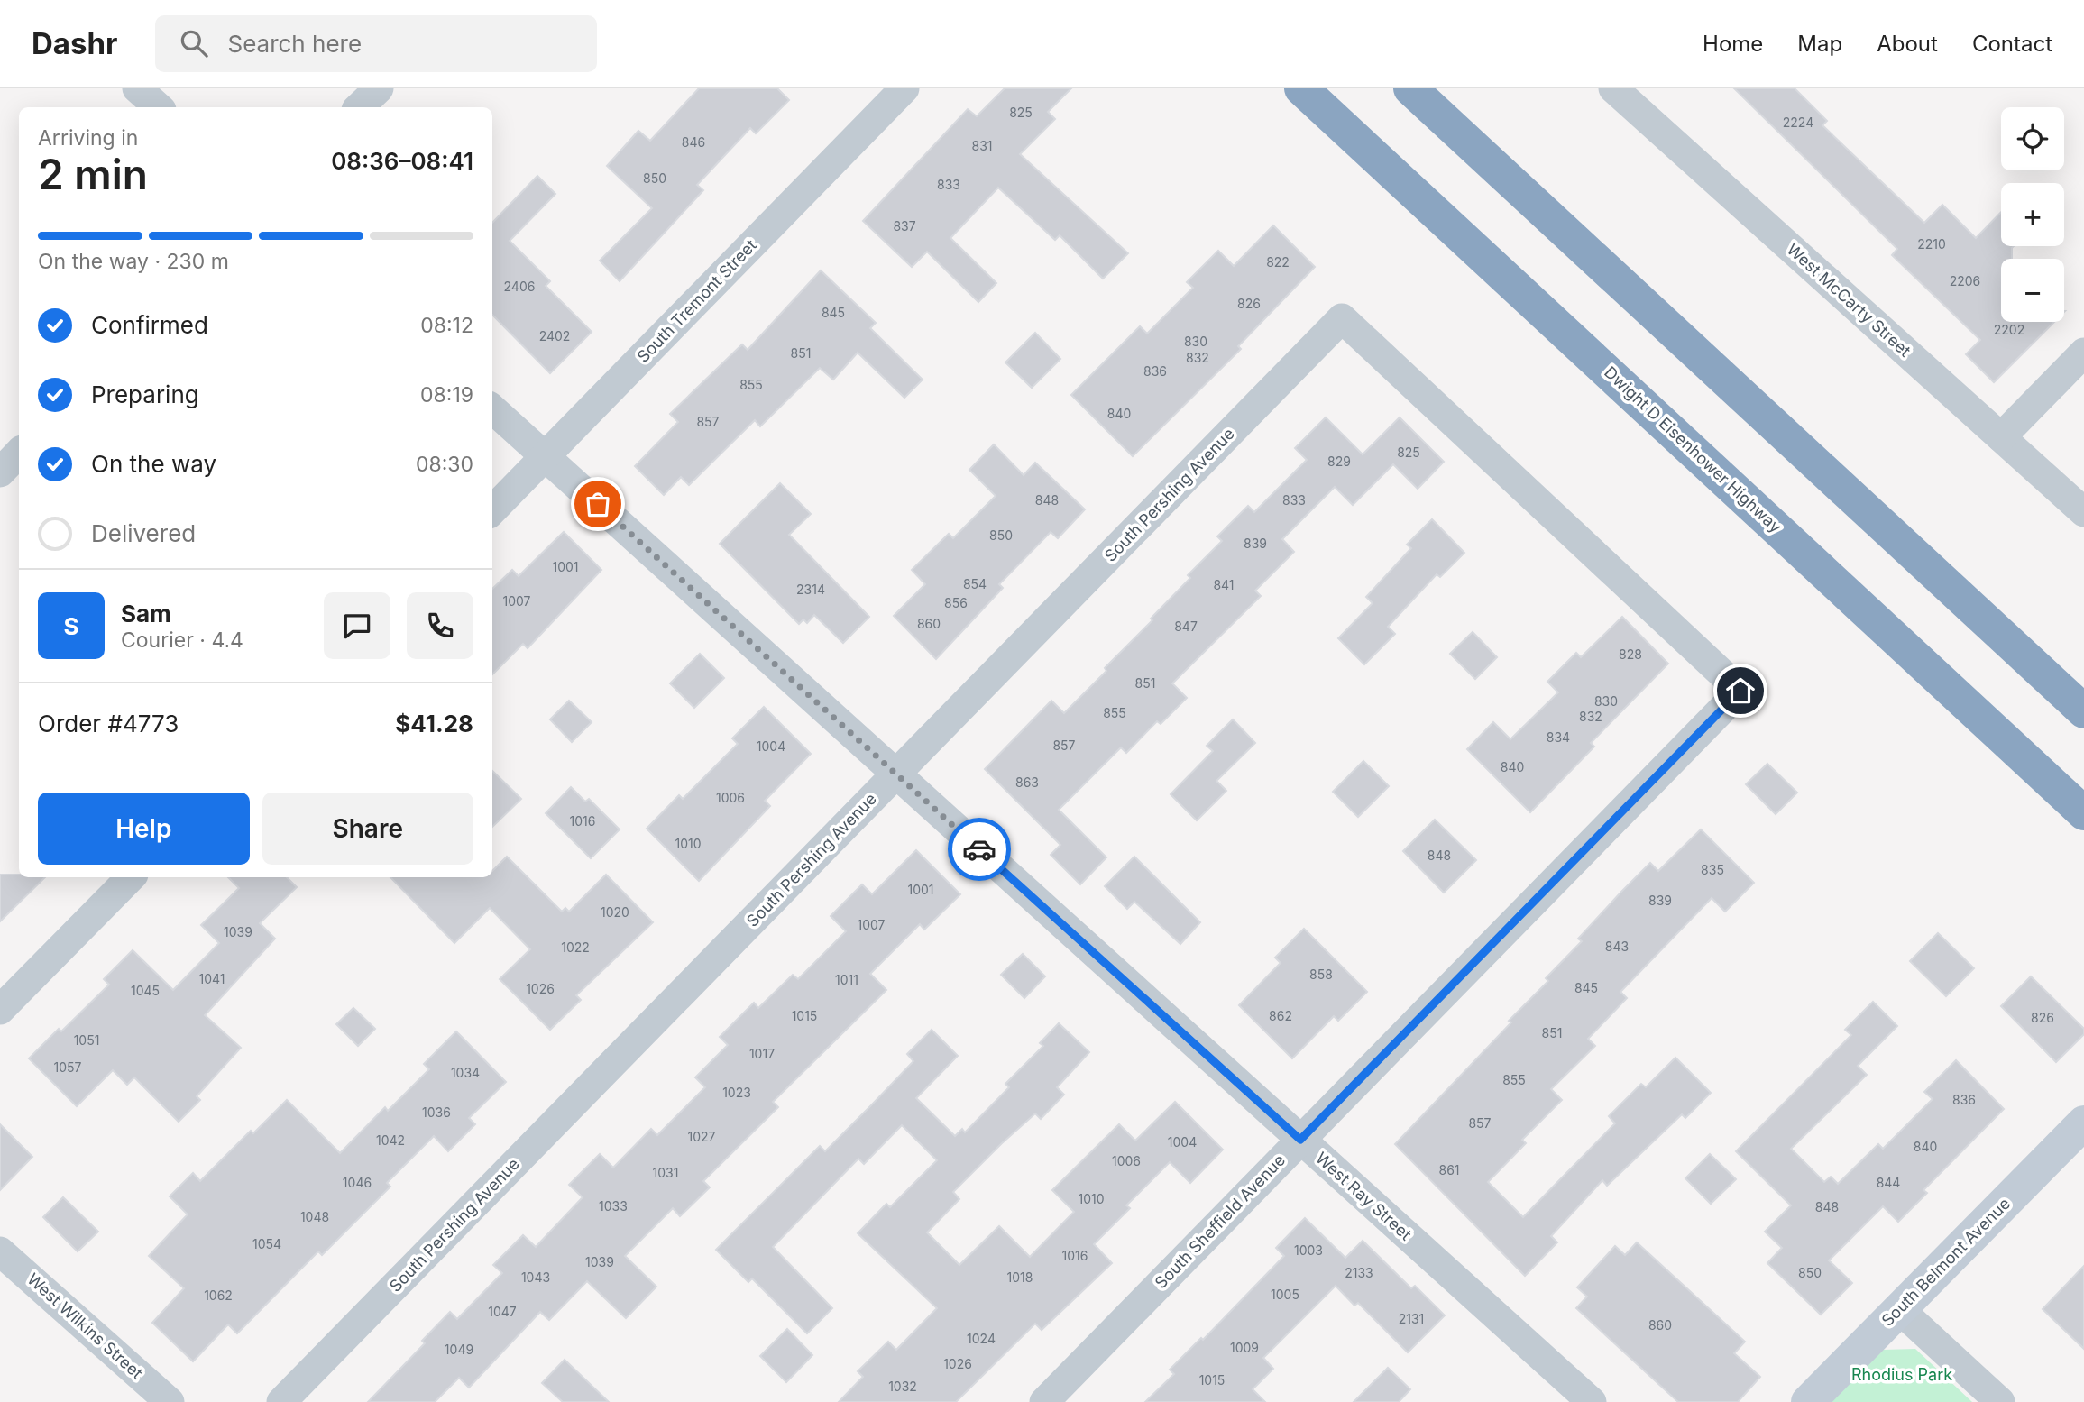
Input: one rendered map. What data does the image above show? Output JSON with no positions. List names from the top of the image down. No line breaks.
{"streets":{"highway":["Dwight D Eisenhower Highway"],"main road":["South Belmont Avenue"],"street":["West McCarty Street","South Tremont Street","South Pershing Avenue","West Ray Street","South Sheffield Avenue","West Wilkins Street"]},"crossings":[["South Tremont Street","West Ray Street"],["South Pershing Avenue","West Ray Street"],["South Pershing Avenue","South Sheffield Avenue"],["West Ray Street","South Sheffield Avenue"]],"parks":["Rhodius Park"],"house_numbers":["825","2224","846","831","850","833","837","2210","822","2206","2406","826","845","2202","2402","830","851","832","836","855","840","857","825","829","848","833","850","839","1001","854","841","2314","1007","856","860","847","828","851","830","855","832","834","857","1004","840","863","1006","1016","1010","848","835","1001","839","1020","1007","1039","843","1022","858","1041","1011","845","1026","1045","1015","862","826","851","1051","1017","1057","1034","855","1023","836","1036","857","1027","1042","1004","840","1006","861","1031","1046","844","1010","1033","848","1048","1054","1003","1016","1039","2133","850","1043","1018","1005","1062","1047","2131","860","1024","1009","1049","1026","1015","1032"],"page":{"header":"Dashr","search":"Search here","nav":["Home","Map","About","Contact"],"map_buttons":["+","−"],"heading":["2 min","Arriving in","08:36–08:41"],"panel":["Sam","Courier · 4.4","Order #4773","$41.28"],"bar":"On the way · 230 m","list":[["Confirmed","08:12"],["Preparing","08:19"],["On the way","08:30"],"Delivered"],"round":"S","buttons":["Help","Share"]}}
